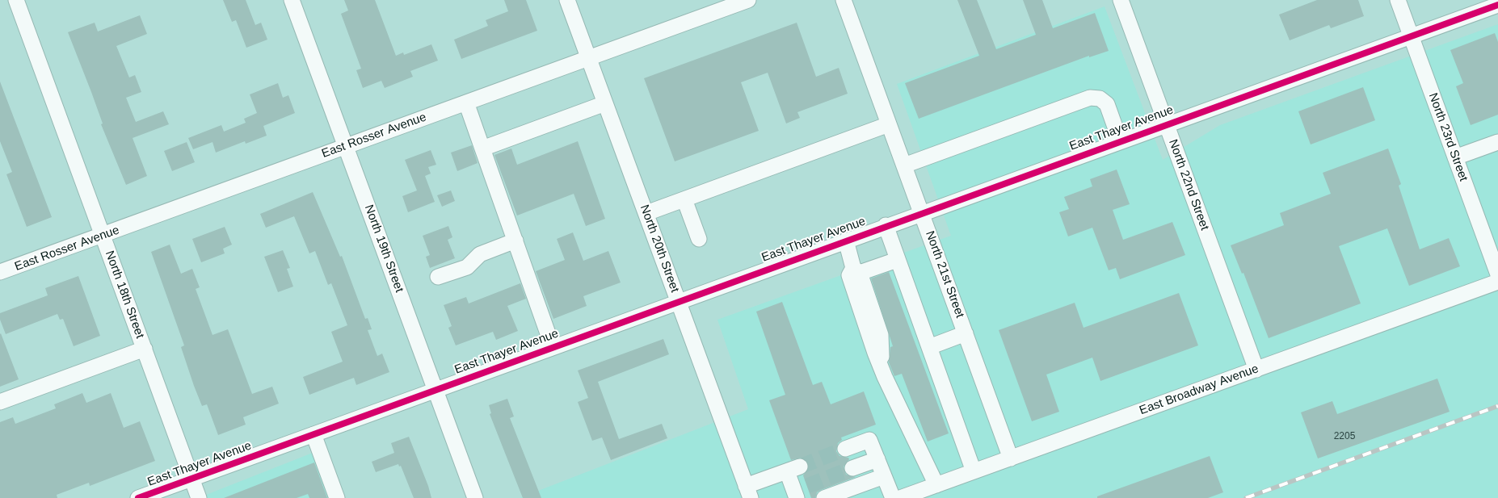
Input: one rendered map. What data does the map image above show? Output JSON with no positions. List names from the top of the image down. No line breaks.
{"streets":{"street":["East Thayer Avenue","East Rosser Avenue","North 23rd Street","North 22nd Street","North 19th Street","North 20th Street","North 21st Street","North 18th Street","East Broadway Avenue"]},"crossings":[["East Thayer Avenue","North 23rd Street"],["East Thayer Avenue","North 22nd Street"],["East Thayer Avenue","North 19th Street"],["East Thayer Avenue","North 20th Street"],["East Thayer Avenue","North 21st Street"],["East Thayer Avenue","North 18th Street"],["East Rosser Avenue","North 19th Street"],["East Rosser Avenue","North 20th Street"],["East Rosser Avenue","North 18th Street"],["North 22nd Street","East Broadway Avenue"],["North 21st Street","East Broadway Avenue"]],"house_numbers":["2205"]}
